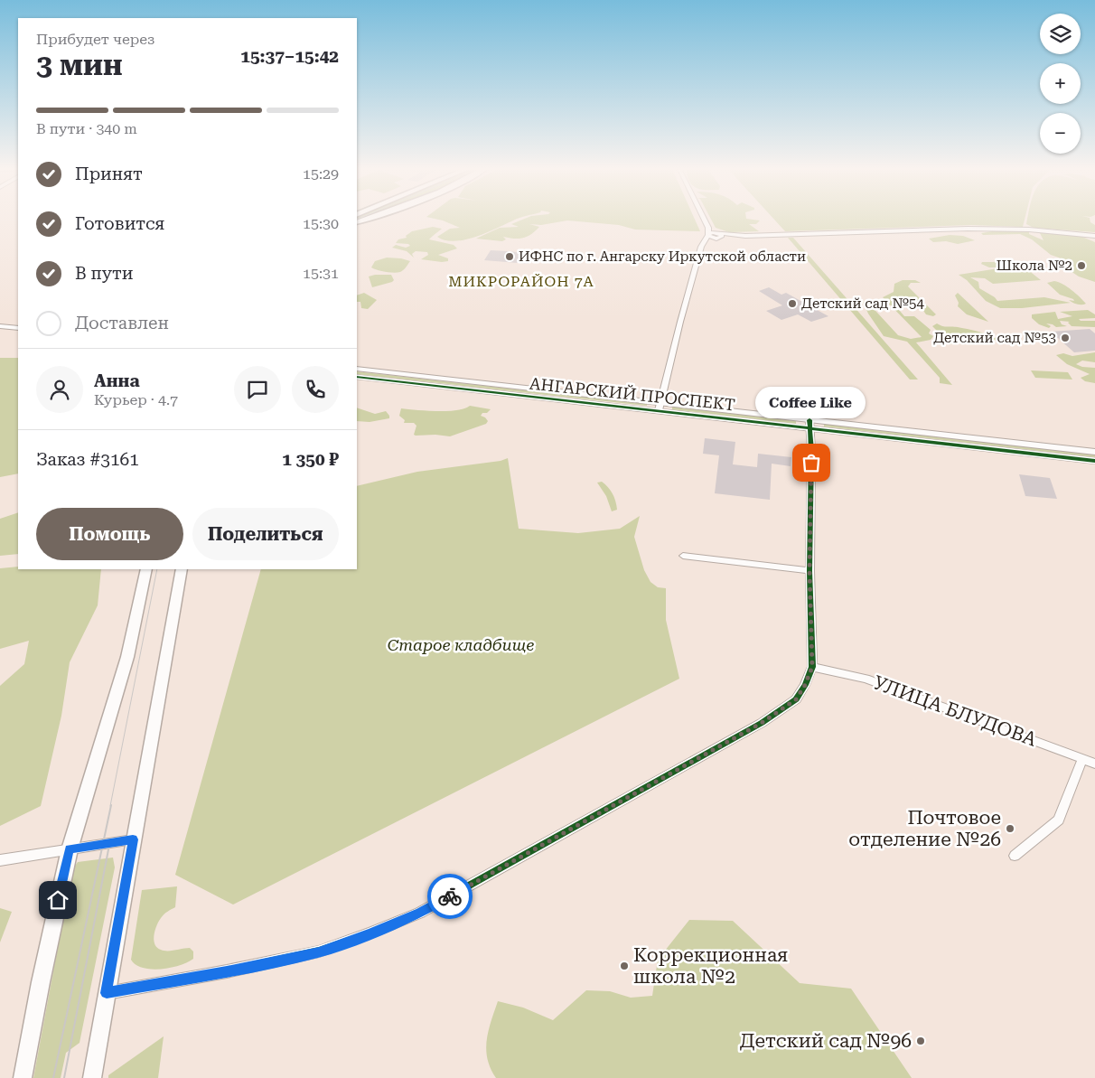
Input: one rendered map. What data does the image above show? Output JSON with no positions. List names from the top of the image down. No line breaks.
{"streets":{"street":["АНГАРСКИЙ ПРОСПЕКТ","УЛИЦА БЛУДОВА"]},"districts":["МИКРОРАЙОН 7А"],"parks":["Старое кладбище"],"places":["ИФНС по г. Ангарску Иркутской области","Школа №2","Детский сад №54","Детский сад №53","Coffee Like","Почтовое отделение №26","Коррекционная школа №2","Детский сад №96"],"page":{"map_buttons":["+","−"],"heading":["3 мин","Прибудет через","15:37–15:42"],"panel":["Анна","Курьер · 4.7","Заказ #3161","1 350 ₽"],"bar":"В пути · 340 m","list":[["Принят","15:29"],["Готовится","15:30"],["В пути","15:31"],"Доставлен"],"bubble":"Coffee Like","buttons":["Помощь","Поделиться"]}}
